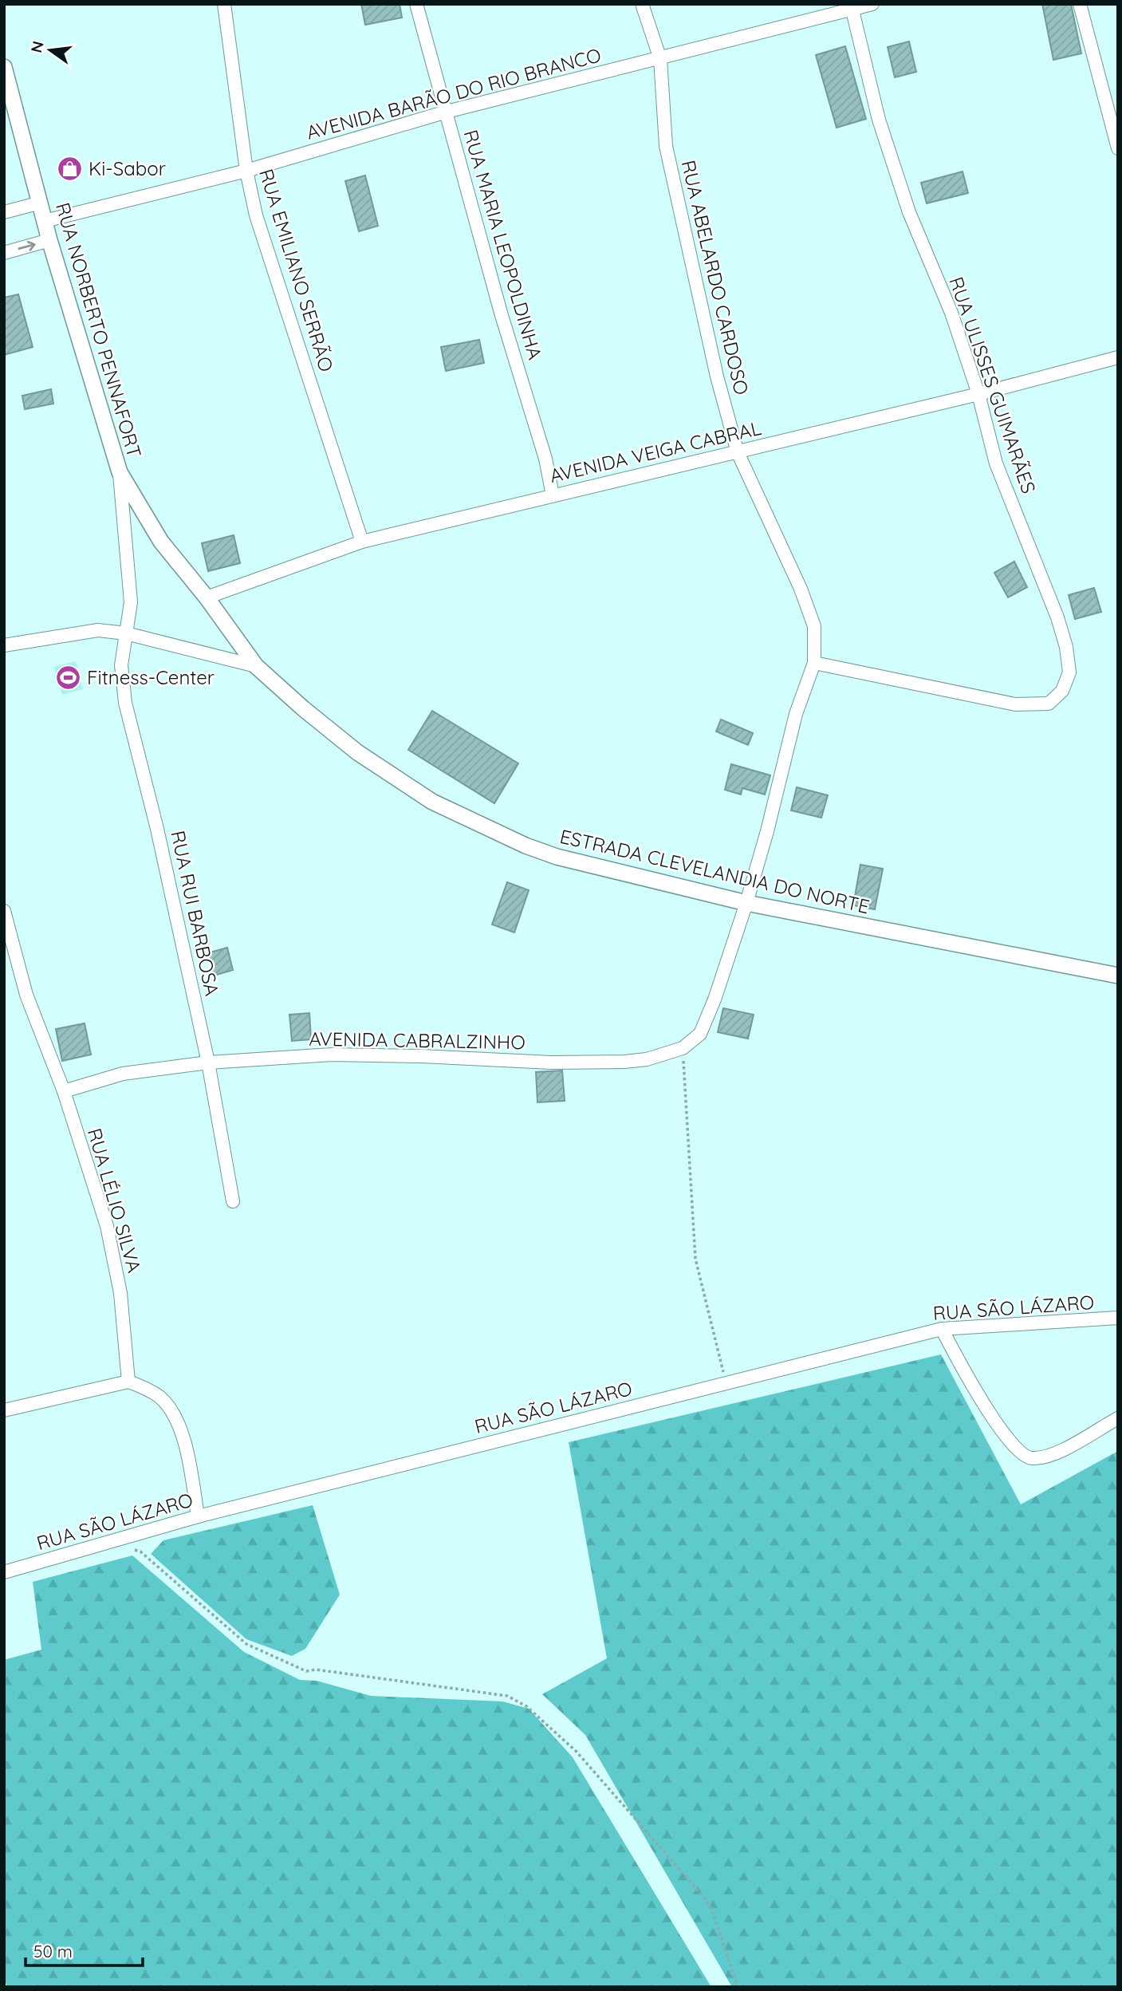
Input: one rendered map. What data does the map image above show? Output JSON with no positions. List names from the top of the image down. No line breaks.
{"streets":{"street":["AVENIDA BARÃO DO RIO BRANCO","RUA MARIA LEOPOLDINHA","RUA EMILIANO SERRÃO","RUA ABELARDO CARDOSO","RUA NORBERTO PENNAFORT","RUA ULISSES GUIMARÃES","AVENIDA VEIGA CABRAL","ESTRADA CLEVELANDIA DO NORTE","RUA RUI BARBOSA","AVENIDA CABRALZINHO","RUA LÉLIO SILVA","RUA SÃO LÁZARO"]},"crossings":[["AVENIDA BARÃO DO RIO BRANCO","RUA MARIA LEOPOLDINHA"],["AVENIDA BARÃO DO RIO BRANCO","RUA EMILIANO SERRÃO"],["AVENIDA BARÃO DO RIO BRANCO","RUA ABELARDO CARDOSO"],["AVENIDA BARÃO DO RIO BRANCO","RUA NORBERTO PENNAFORT"],["AVENIDA BARÃO DO RIO BRANCO","RUA ULISSES GUIMARÃES"],["RUA MARIA LEOPOLDINHA","AVENIDA VEIGA CABRAL"],["RUA EMILIANO SERRÃO","AVENIDA VEIGA CABRAL"],["RUA ABELARDO CARDOSO","RUA ULISSES GUIMARÃES"],["RUA ABELARDO CARDOSO","AVENIDA VEIGA CABRAL"],["RUA ABELARDO CARDOSO","ESTRADA CLEVELANDIA DO NORTE"],["RUA ABELARDO CARDOSO","AVENIDA CABRALZINHO"],["RUA NORBERTO PENNAFORT","AVENIDA VEIGA CABRAL"],["RUA NORBERTO PENNAFORT","ESTRADA CLEVELANDIA DO NORTE"],["RUA NORBERTO PENNAFORT","RUA RUI BARBOSA"],["RUA ULISSES GUIMARÃES","AVENIDA VEIGA CABRAL"],["RUA RUI BARBOSA","AVENIDA CABRALZINHO"],["AVENIDA CABRALZINHO","RUA LÉLIO SILVA"]],"places":{"shop":["Ki-Sabor"],"sports":["Fitness-Center"]},"scale_bar":"50 m","north":"left"}
